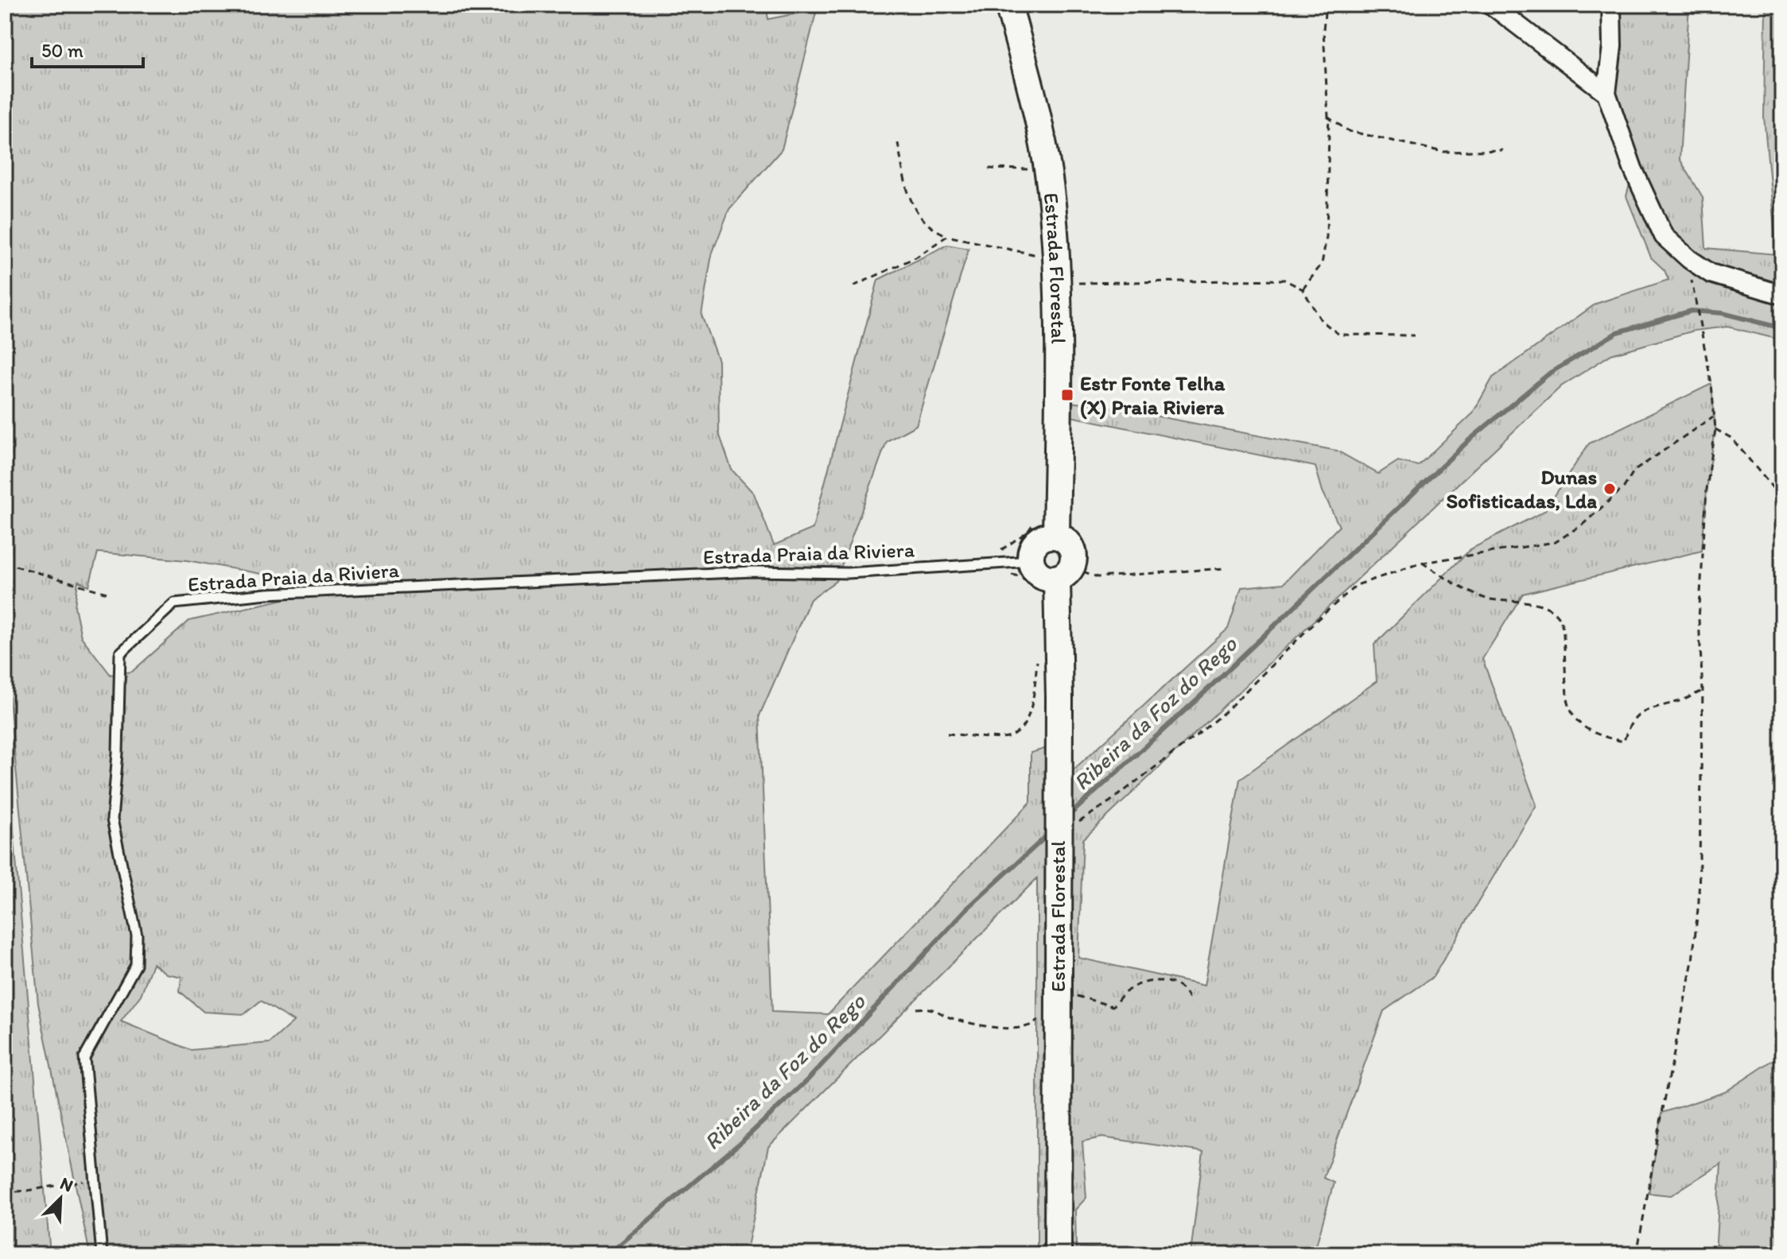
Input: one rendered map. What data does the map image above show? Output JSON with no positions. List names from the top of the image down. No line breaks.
{"streets":{"main road":["Estrada Florestal"],"lane":["Estrada Praia da Riviera"]},"crossings":[["Estrada Florestal","Estrada Praia da Riviera"]],"water":["Ribeira da Foz do Rego"],"places":{"transit":["Estr Fonte Telha (X) Praia Riviera"],"other":["Dunas Sofisticadas, Lda"]},"scale_bar":"50 m","north":"top right"}
